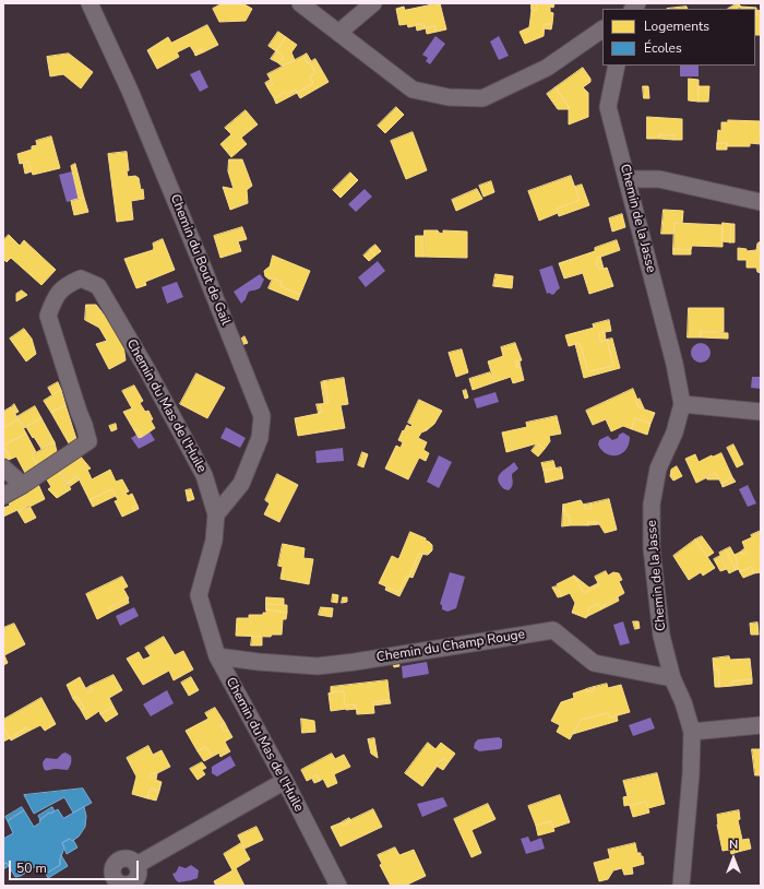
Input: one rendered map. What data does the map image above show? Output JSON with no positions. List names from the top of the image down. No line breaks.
{"streets":{"street":["Chemin de la Jasse","Chemin du Bout de Gail","Chemin du Mas de l'Huile","Chemin du Champ Rouge"]},"crossings":[["Chemin de la Jasse","Chemin du Champ Rouge"],["Chemin du Bout de Gail","Chemin du Mas de l'Huile"],["Chemin du Mas de l'Huile","Chemin du Champ Rouge"]],"legend":["Logements","Écoles"],"scale_bar":"50 m","north":"top"}
